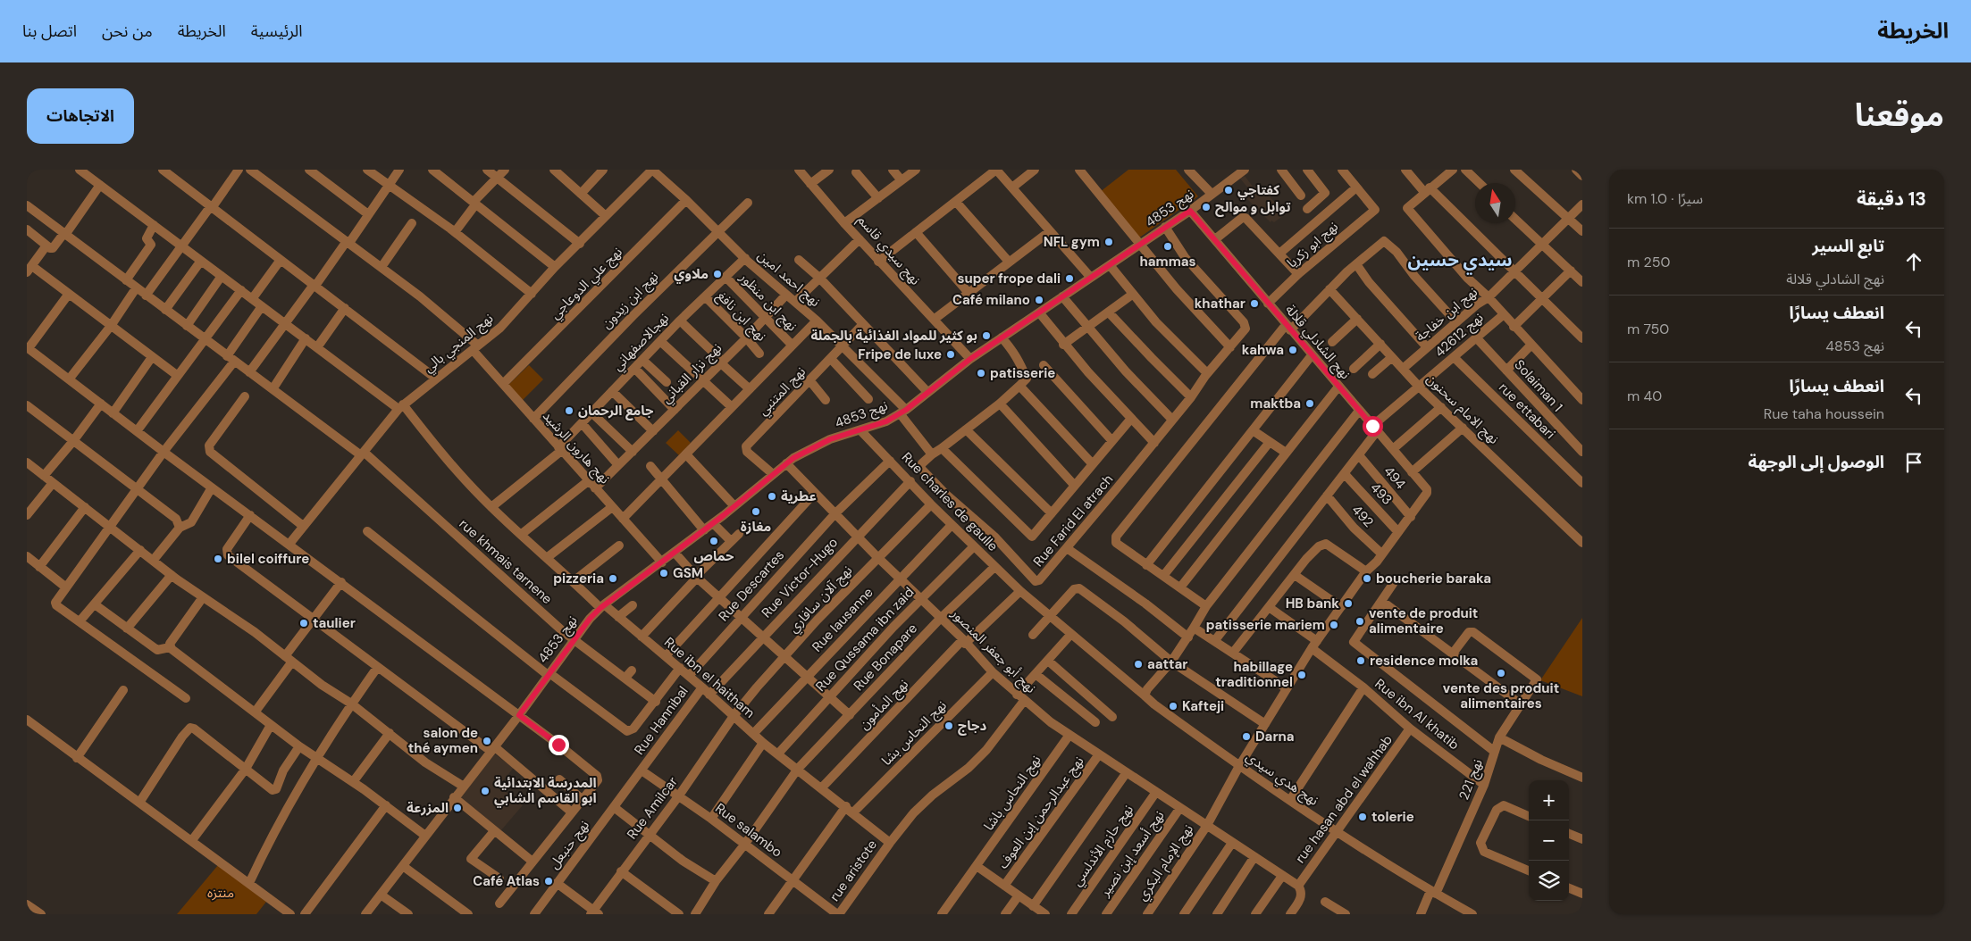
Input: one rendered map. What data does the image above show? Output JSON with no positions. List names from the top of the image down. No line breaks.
{"streets":{"street":["نهج 4853","نهج ابو زكريا","نهج سيدي قاسم","نهج احمد امين","نهج علي الدوعاجي","نهج ابن زيدون","نهج ابن منظور","نهج ابن خفاجة","نهج ابن نافغ","نهج 42612","نهجالاصفهاني","نهج الشادلي قلالة","نهج المنجي بالي","نهج نزار القباني","Solaiman 1","نهج المتنبي","نهج الامام سحنون","rue ettabari","نهج هارون الرشيد","494","493","Rue charles de gaulle","492","Rue Farid El atrach","rue khmais tarnene","Rue Victor-Hugo","Rue Descartes","نهج آلان سافاري","Rue lausanne","Rue Qussama ibn zaid","نهج أبو جعفر المنصور","Rue Bonapare","Rue ibn el haitham","نهج المأمون","Rue ibn Al khatib","Rue Hannibal","نهج النحاس بشا","نهج هدي سيدي","نهج 221","نهج النحاس باشا","rue hasan abd el wahhab","Rue Amilcar","نهج عبدالرحمن إبن العوف","Rue salambo","نهج حنبعل","نهج حازم الأندلسي","نهج أسعد إبن نصير","نهج الإمام البكري","rue aristote"]},"crossings":[["نهج 4853","نهج سيدي قاسم"],["نهج 4853","نهج احمد امين"],["نهج 4853","نهج الشادلي قلالة"],["نهج 4853","نهج المتنبي"],["نهج 4853","نهج هارون الرشيد"],["نهج 4853","Rue charles de gaulle"],["نهج 4853","Rue Farid El atrach"],["نهج 4853","rue khmais tarnene"],["نهج 4853","نهج أبو جعفر المنصور"],["نهج 4853","Rue ibn el haitham"],["نهج ابو زكريا","نهج الشادلي قلالة"],["نهج احمد امين","نهج علي الدوعاجي"],["نهج احمد امين","نهج ابن زيدون"],["نهج احمد امين","نهجالاصفهاني"],["نهج احمد امين","نهج المنجي بالي"],["نهج احمد امين","نهج نزار القباني"],["نهج احمد امين","نهج المتنبي"],["نهج علي الدوعاجي","نهج هارون الرشيد"],["نهج ابن زيدون","نهج هارون الرشيد"],["نهج ابن منظور","نهجالاصفهاني"],["نهج ابن منظور","نهج نزار القباني"],["نهج ابن خفاجة","نهج الامام سحنون"],["نهج ابن نافغ","نهجالاصفهاني"],["نهج ابن نافغ","نهج نزار القباني"],["نهج 42612","نهج الشادلي قلالة"],["نهج 42612","Solaiman 1"],["نهج 42612","نهج الامام سحنون"],["نهج 42612","rue ettabari"],["نهج 42612","494"],["نهج 42612","493"],["نهج 42612","492"],["نهجالاصفهاني","نهج هارون الرشيد"],["نهجالاصفهاني","Rue ibn el haitham"],["نهج الشادلي قلالة","نهج الإمام البكري"],["نهج المنجي بالي","نهج هارون الرشيد"],["نهج المنجي بالي","rue khmais tarnene"],["نهج المنجي بالي","Rue ibn el haitham"],["نهج نزار القباني","نهج هارون الرشيد"],["494","نهج الإمام البكري"],["493","نهج الإمام البكري"],["Rue charles de gaulle","Rue Victor-Hugo"],["Rue charles de gaulle","Rue Descartes"],["Rue charles de gaulle","نهج آلان سافاري"],["Rue charles de gaulle","Rue lausanne"],["Rue charles de gaulle","Rue Qussama ibn zaid"],["Rue charles de gaulle","Rue Bonapare"],["Rue charles de gaulle","نهج المأمون"],["Rue charles de gaulle","نهج هدي سيدي"],["Rue charles de gaulle","rue aristote"],["492","نهج الإمام البكري"],["Rue Victor-Hugo","نهج أبو جعفر المنصور"],["Rue Victor-Hugo","Rue ibn el haitham"],["Rue Descartes","نهج أبو جعفر المنصور"],["Rue Descartes","Rue ibn el haitham"],["نهج آلان سافاري","نهج أبو جعفر المنصور"],["نهج آلان سافاري","Rue ibn el haitham"],["نهج آلان سافاري","Rue Amilcar"],["Rue lausanne","نهج أبو جعفر المنصور"],["Rue lausanne","Rue ibn el haitham"],["Rue Qussama ibn zaid","نهج أبو جعفر المنصور"],["Rue Qussama ibn zaid","Rue ibn el haitham"],["نهج أبو جعفر المنصور","Rue Bonapare"],["نهج أبو جعفر المنصور","نهج المأمون"],["نهج أبو جعفر المنصور","نهج النحاس بشا"],["نهج أبو جعفر المنصور","نهج النحاس باشا"],["نهج أبو جعفر المنصور","rue hasan abd el wahhab"],["نهج أبو جعفر المنصور","نهج عبدالرحمن إبن العوف"],["نهج أبو جعفر المنصور","نهج حازم الأندلسي"],["نهج أبو جعفر المنصور","نهج أسعد إبن نصير"],["نهج أبو جعفر المنصور","نهج الإمام البكري"],["نهج أبو جعفر المنصور","rue aristote"],["Rue Bonapare","Rue ibn el haitham"],["Rue Bonapare","Rue salambo"],["Rue ibn el haitham","نهج المأمون"],["Rue ibn el haitham","Rue Hannibal"],["Rue ibn el haitham","نهج النحاس بشا"],["Rue ibn el haitham","Rue Amilcar"],["Rue ibn el haitham","rue aristote"],["Rue ibn Al khatib","نهج 221"],["Rue ibn Al khatib","rue hasan abd el wahhab"],["Rue ibn Al khatib","نهج الإمام البكري"],["Rue Hannibal","Rue salambo"],["Rue Hannibal","نهج حنبعل"],["نهج النحاس بشا","Rue salambo"],["نهج هدي سيدي","نهج 221"],["نهج هدي سيدي","rue hasan abd el wahhab"],["نهج هدي سيدي","نهج الإمام البكري"],["نهج هدي سيدي","rue aristote"],["Rue Amilcar","Rue salambo"],["Rue salambo","نهج حنبعل"],["Rue salambo","rue aristote"]],"districts":["سيدي حسين"],"parks":["منتزه"],"places":["كفتاجي","توابل و موالح","NFL gym","hammas","ملاوي","super frope dali","Café milano","khathar","بو كثير للمواد الغذائية بالجملة","kahwa","Fripe de luxe","patisserie","maktba","جامع الرحمان","عطرية","مغازة","حماص","bilel coiffure","GSM","pizzeria","boucherie baraka","HB bank","vente de produit alimentaire","taulier","patisserie mariem","residence molka","aattar","vente des produit alimentaires","habillage traditionnel","Kafteji","دجاج","Darna","salon de thé aymen","المدرسة الابتدائية ابو القاسم الشابي","المزرعة","tolerie","Café Atlas"],"north":"top","page":{"header":"الخريطة","nav":["الرئيسية","الخريطة","من نحن","اتصل بنا"],"title":"موقعنا","buttons":"الاتجاهات","heading":["13 دقيقة","سيرًا · 1.0 km"],"list":[["تابع السير","نهج الشادلي قلالة","250 m"],["انعطف يسارًا","نهج 4853","750 m"],["انعطف يسارًا","Rue taha houssein","40 m"],"الوصول إلى الوجهة"],"map_buttons":["+","−"]}}
